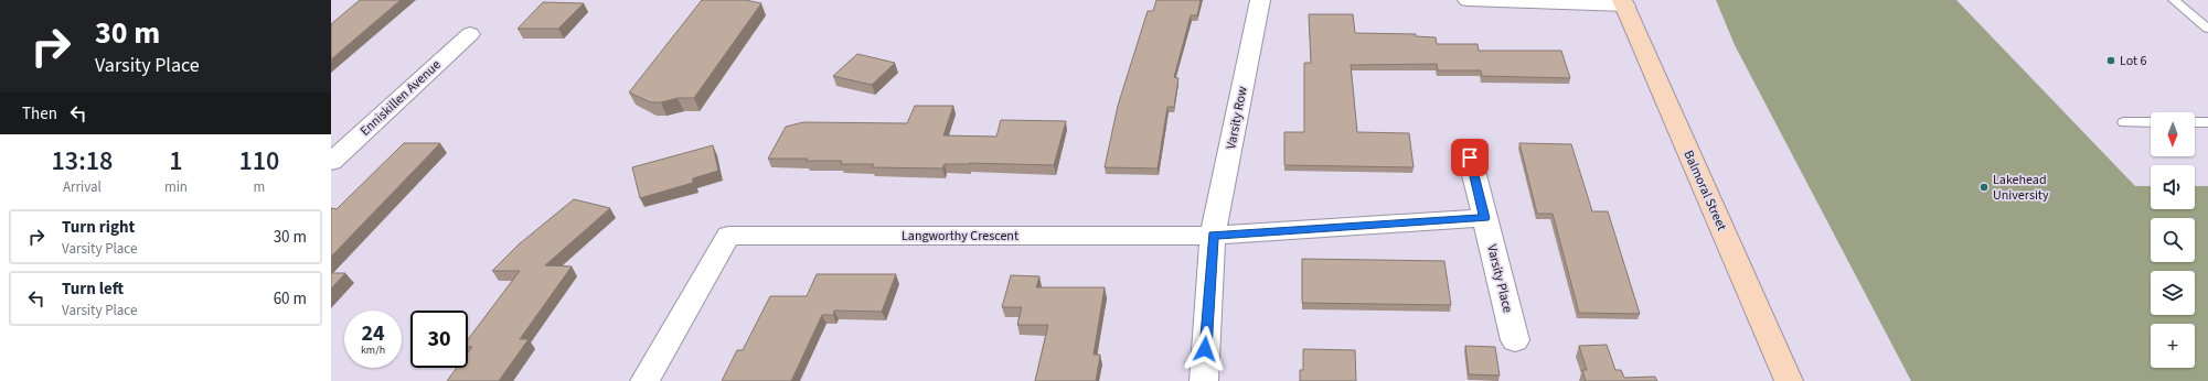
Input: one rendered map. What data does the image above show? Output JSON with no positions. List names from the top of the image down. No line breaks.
{"streets":{"main road":["Balmoral Street"],"street":["Enniskillen Avenue","Varsity Row","Langworthy Crescent","Varsity Place"]},"crossings":[["Varsity Row","Langworthy Crescent"]],"places":["Lot 6","Lakehead University"],"north":"bottom","page":{"turn":["30 m","Varsity Place"],"then":"Then","map_buttons":"+","eta":["13:18","Arrival","1","min","110","m"],"list":[{"name":"Turn right","note":"Varsity Place","value":"30 m"},{"name":"Turn left","note":"Varsity Place","value":"60 m"}],"speed":"24 km/h","limit":"30"}}
